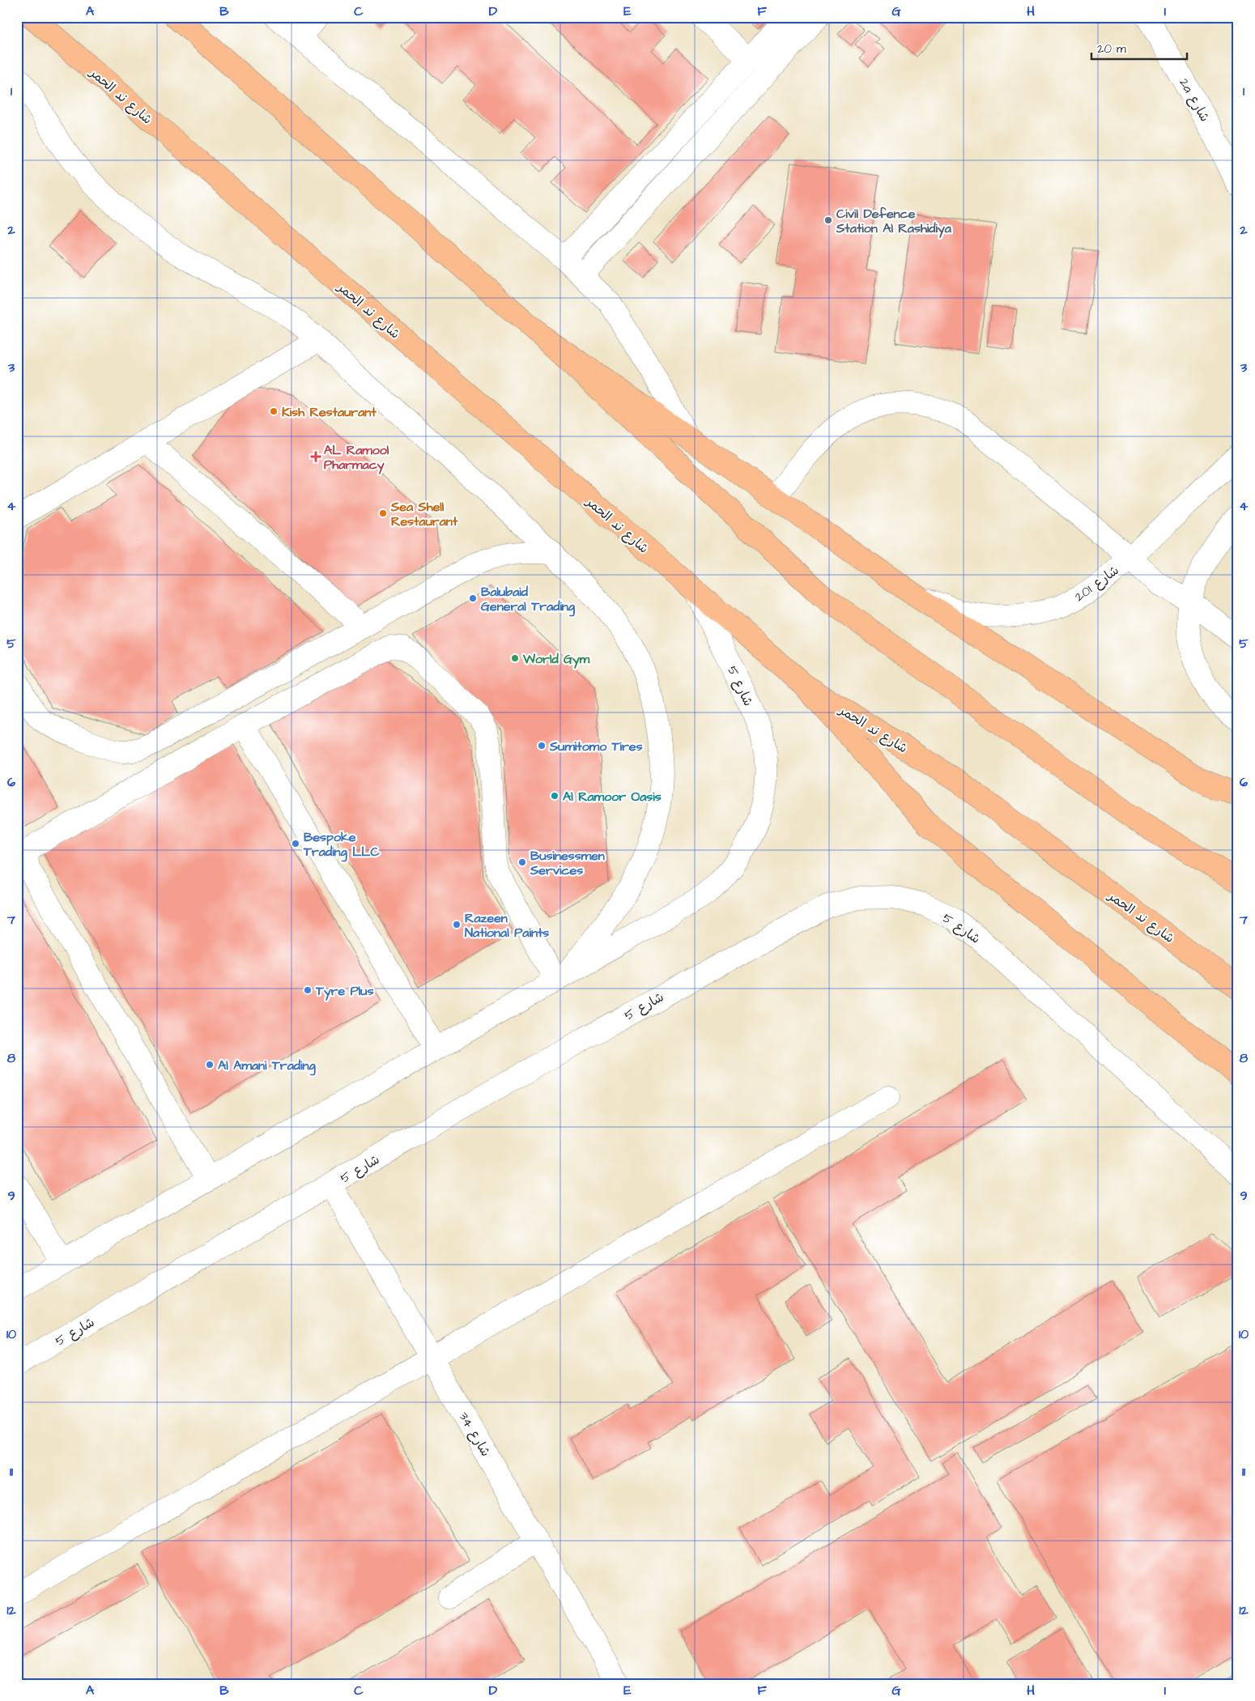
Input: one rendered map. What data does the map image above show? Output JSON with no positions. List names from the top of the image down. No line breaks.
{"streets":{"main road":["شارع ند الحمر"],"street":["2a شارع","شارع 201","شارع 5","شارع 34"]},"crossings":[["شارع ند الحمر","شارع 5"],["شارع 5","شارع 34"]],"places":{"other":["Civil Defence Station Al Rashidiya","Kish Restaurant","Sea Shell Restaurant","Balubaid General Trading","World Gym","Sumitomo Tires","Al Ramoor Oasis","Bespoke Trading LLC","Businessmen Services","Razeen National Paints","Tyre Plus","Al Amani Trading"],"health":["AL Ramool Pharmacy"]},"scale_bar":"20 m","grid":{"columns":["A","B","C","D","E","F","G","H","I"],"rows":["1","2","3","4","5","6","7","8","9","10","11","12"]}}
